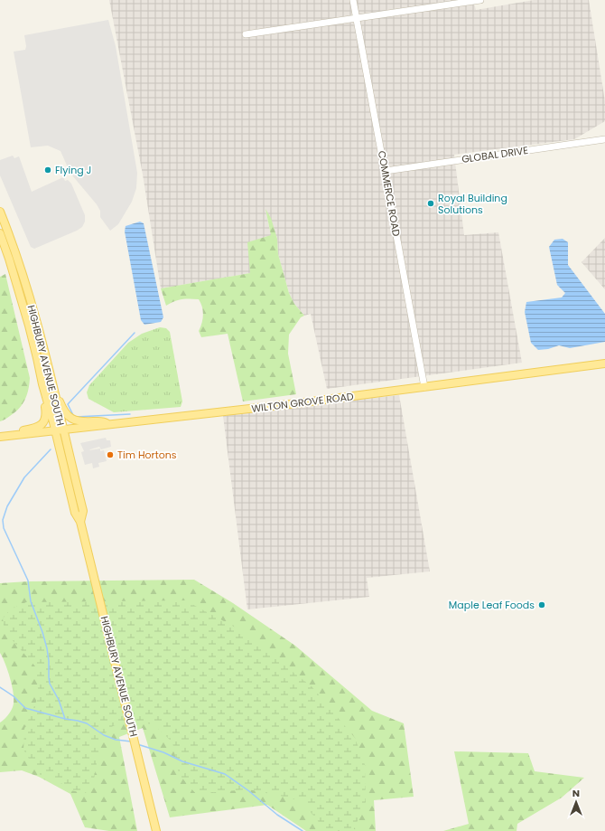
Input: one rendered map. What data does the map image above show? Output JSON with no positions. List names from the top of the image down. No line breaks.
{"streets":{"main road":["HIGHBURY AVENUE SOUTH","WILTON GROVE ROAD"],"street":["GLOBAL DRIVE","COMMERCE ROAD"]},"crossings":[["GLOBAL DRIVE","COMMERCE ROAD"],["COMMERCE ROAD","WILTON GROVE ROAD"],["HIGHBURY AVENUE SOUTH","WILTON GROVE ROAD"]],"places":["Flying J","Royal Building Solutions","Tim Hortons","Maple Leaf Foods"],"north":"top"}
